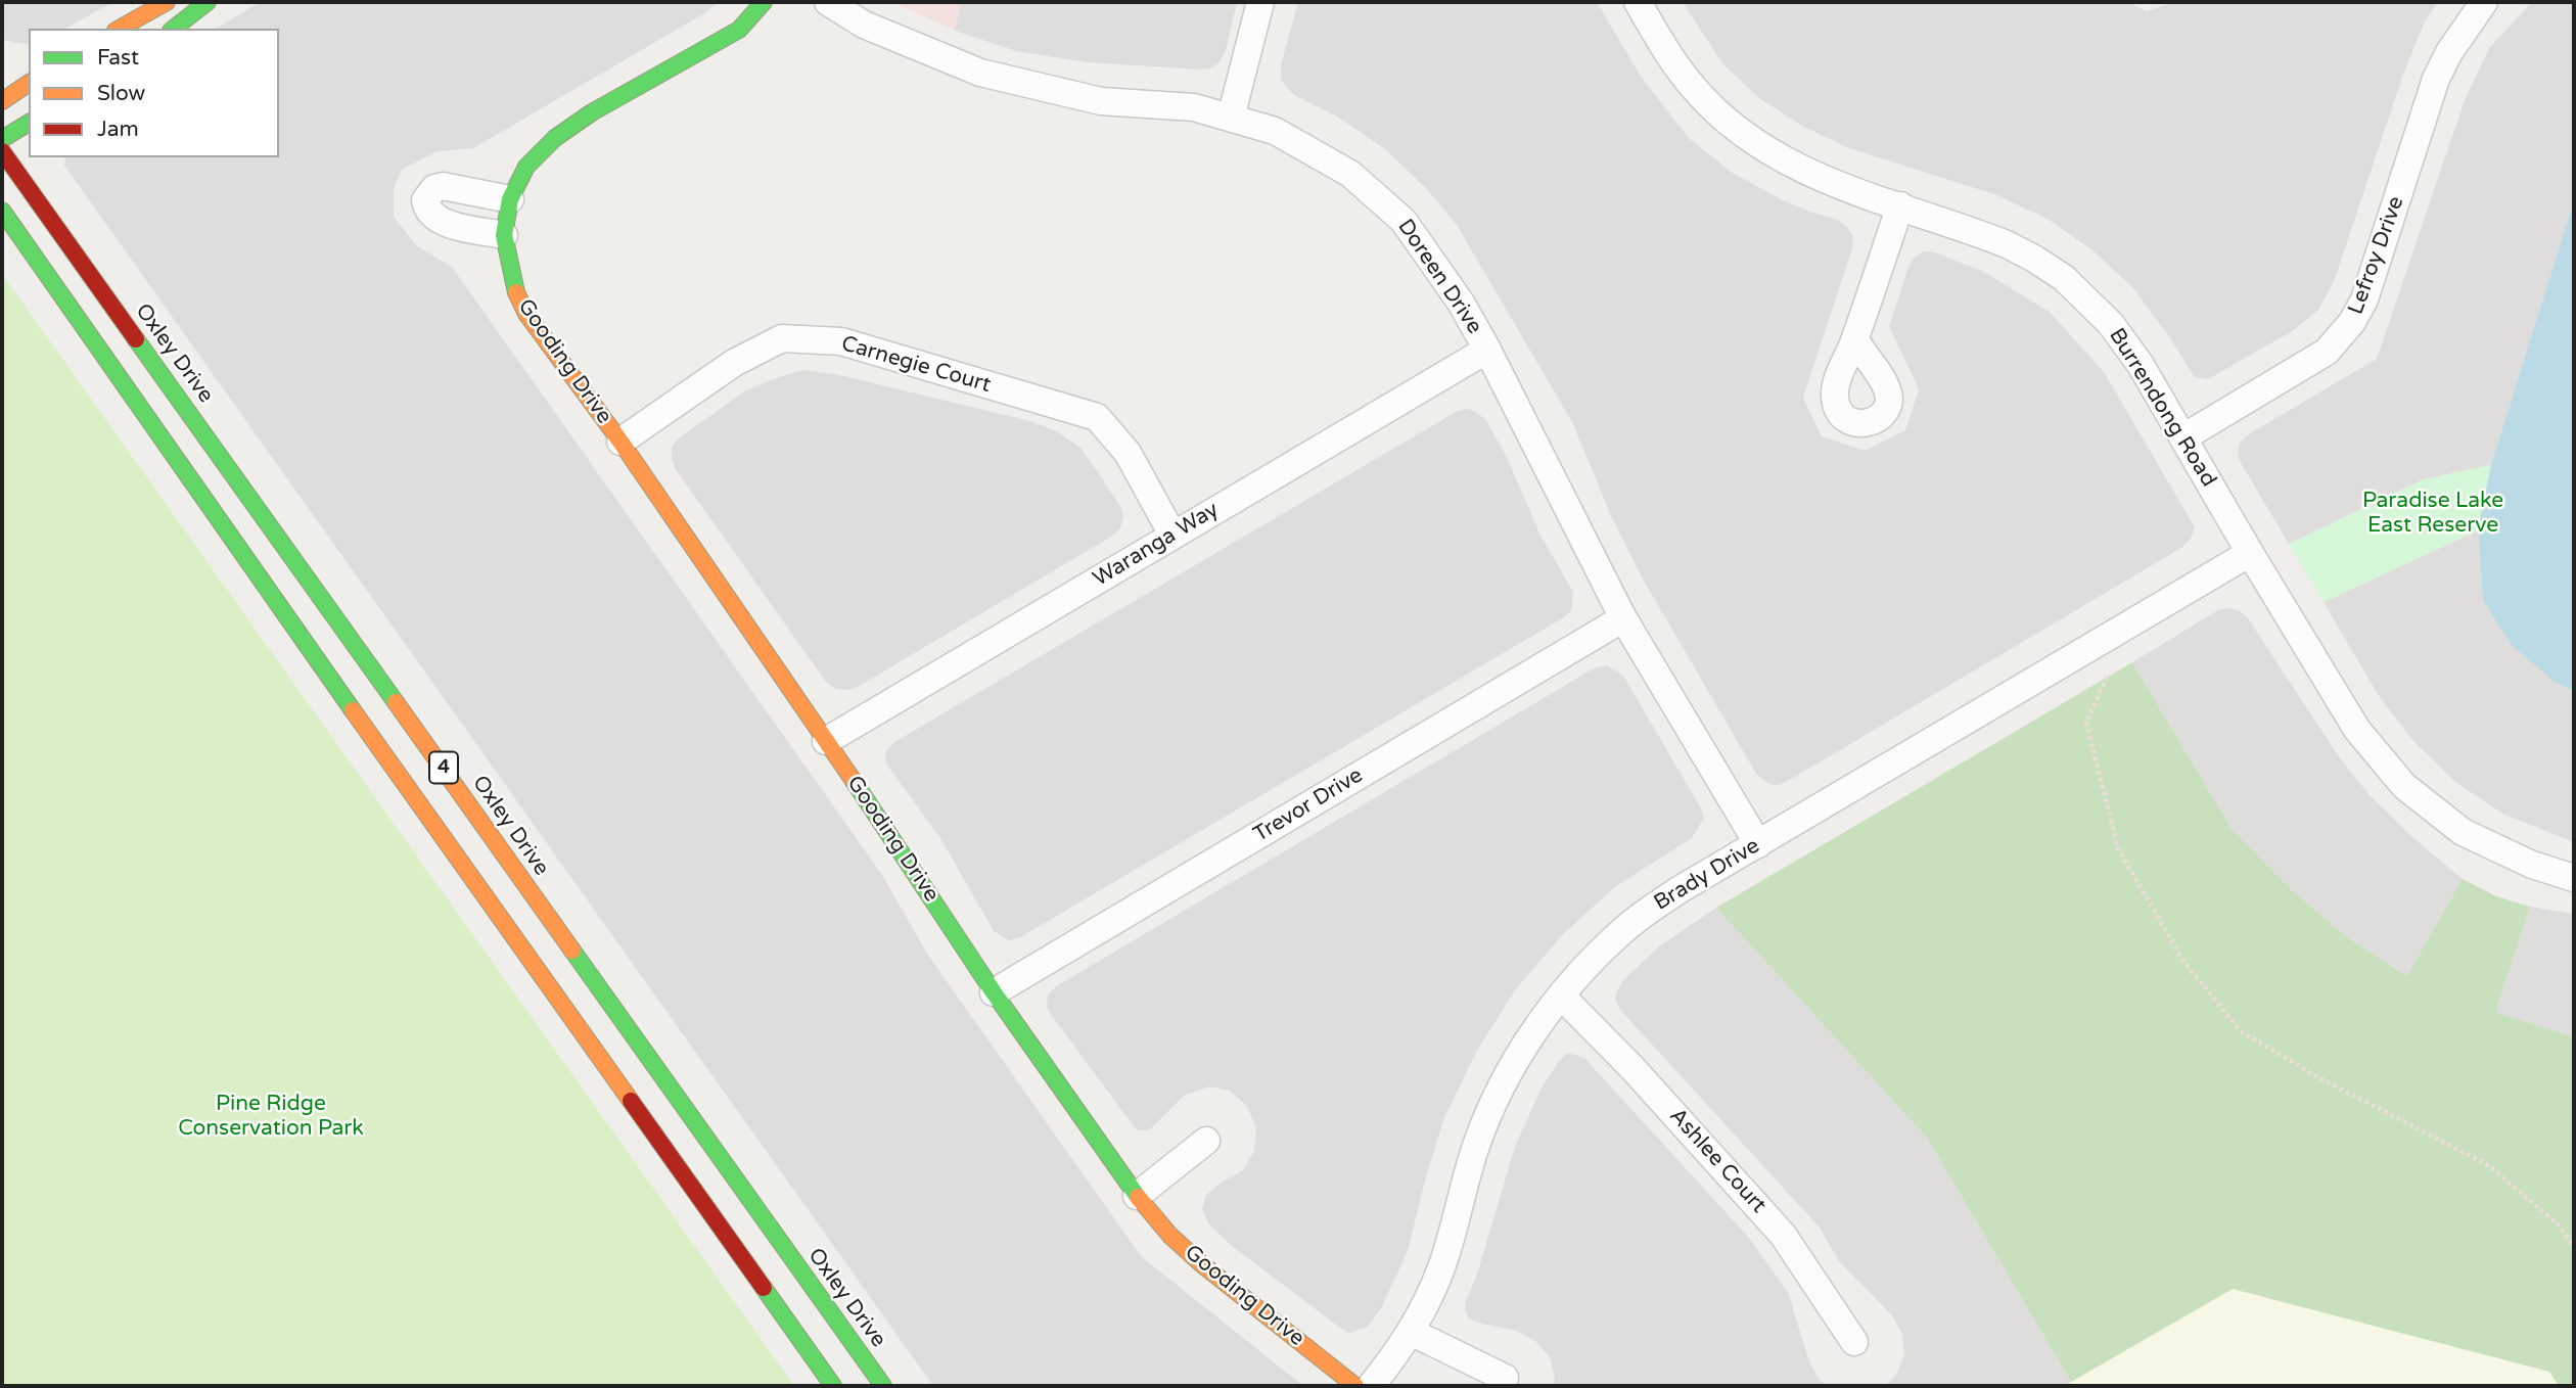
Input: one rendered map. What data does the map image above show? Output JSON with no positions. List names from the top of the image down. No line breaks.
{"streets":{"main road":["Oxley Drive","Gooding Drive","4"],"street":["Lefroy Drive","Doreen Drive","Carnegie Court","Burrendong Road","Waranga Way","Trevor Drive","Brady Drive","Ashlee Court"]},"crossings":[["Lefroy Drive","Burrendong Road"],["Doreen Drive","Waranga Way"],["Doreen Drive","Trevor Drive"],["Doreen Drive","Brady Drive"],["Gooding Drive","Carnegie Court"],["Gooding Drive","Waranga Way"],["Gooding Drive","Trevor Drive"],["Carnegie Court","Waranga Way"],["Burrendong Road","Brady Drive"],["Brady Drive","Ashlee Court"]],"parks":["Paradise Lake East Reserve","Pine Ridge Conservation Park"],"legend":["Fast","Slow","Jam"]}
